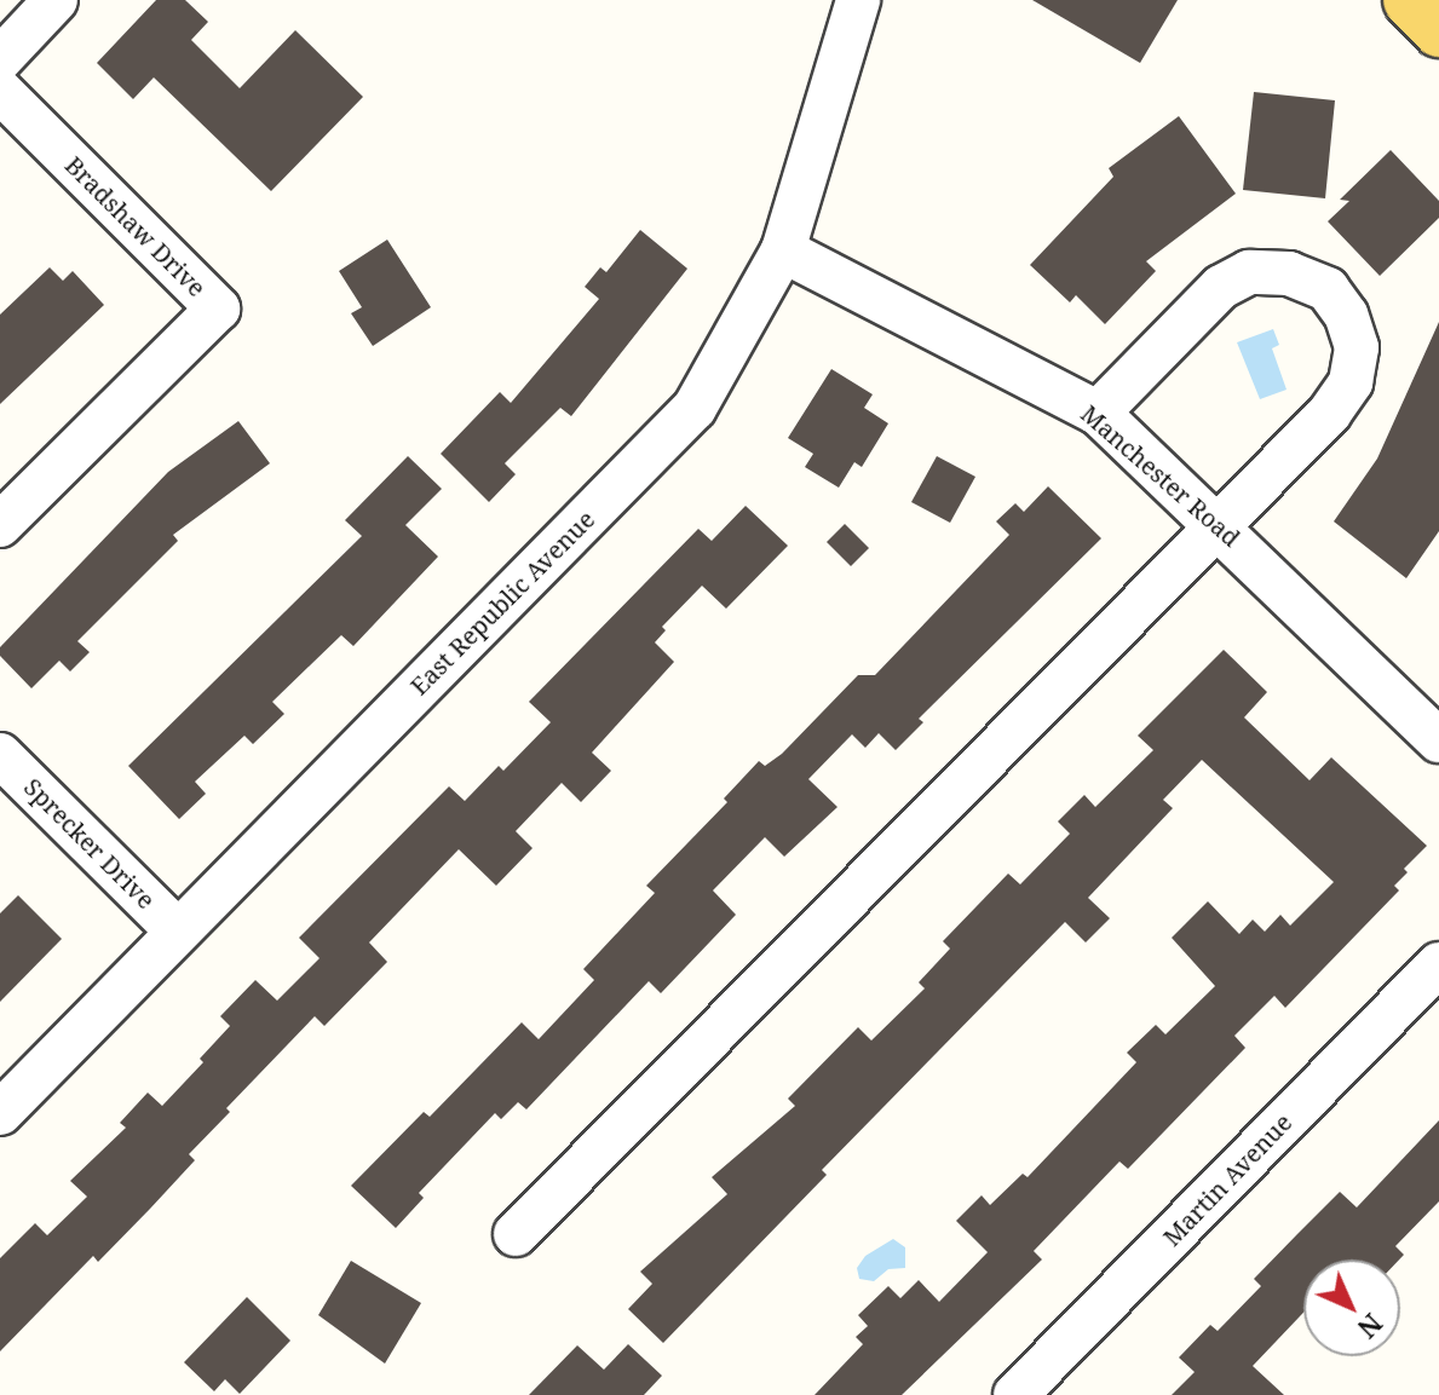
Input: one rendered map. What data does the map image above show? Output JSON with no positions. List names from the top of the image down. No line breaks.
{"streets":{"street":["Bradshaw Drive","Manchester Road","East Republic Avenue","Sprecker Drive","Martin Avenue"]},"crossings":[["Manchester Road","East Republic Avenue"],["East Republic Avenue","Sprecker Drive"]],"north":"bottom right"}
